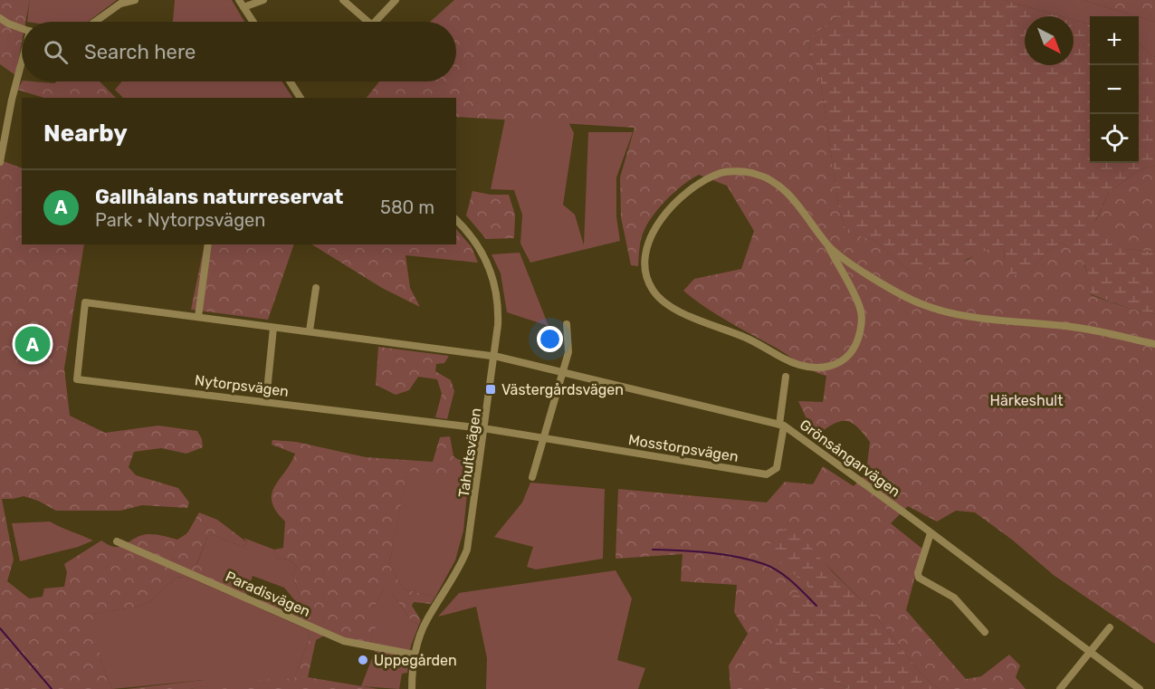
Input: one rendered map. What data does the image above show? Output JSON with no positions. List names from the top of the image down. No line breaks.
{"streets":{"street":["Nytorpsvägen","Mosstorpsvägen","Tahultsvägen","Grönsångarvägen","Paradisvägen"]},"crossings":[["Nytorpsvägen","Mosstorpsvägen"],["Nytorpsvägen","Tahultsvägen"],["Mosstorpsvägen","Tahultsvägen"],["Mosstorpsvägen","Grönsångarvägen"],["Tahultsvägen","Grönsångarvägen"],["Tahultsvägen","Paradisvägen"]],"parks":["Härkeshult"],"places":{"transit":["Västergårdsvägen"],"other":["Uppegården"]},"north":"bottom right","page":{"map_buttons":["+","−"],"search":"Search here","heading":"Nearby","list":[{"mark":"A","name":"Gallhålans naturreservat","note":"Park · Nytorpsvägen","value":"580 m"}],"pins":"A"}}
